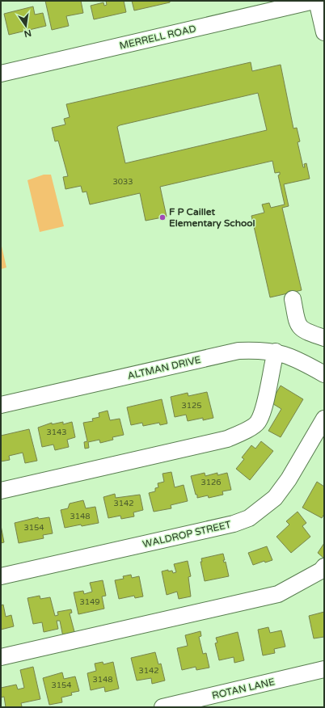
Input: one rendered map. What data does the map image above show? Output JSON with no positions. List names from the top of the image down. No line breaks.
{"streets":{"street":["MERRELL ROAD","ALTMAN DRIVE","WALDROP STREET","ROTAN LANE"]},"places":["F P Caillet Elementary School"],"house_numbers":["3033","3125","3143","3126","3142","3148","3154","3149","3142","3148","3154"],"north":"bottom"}
